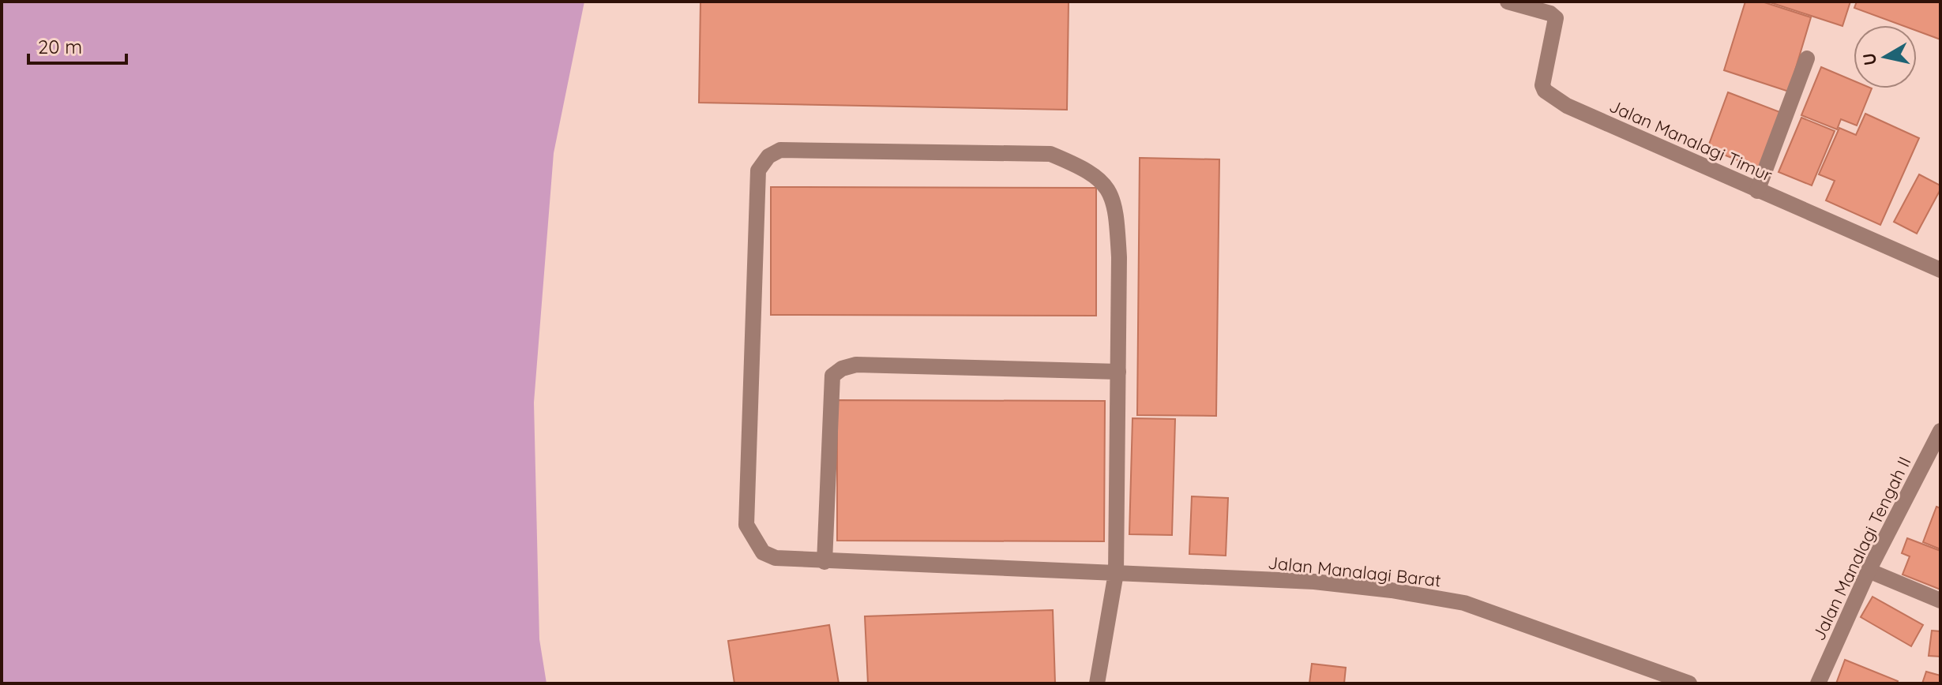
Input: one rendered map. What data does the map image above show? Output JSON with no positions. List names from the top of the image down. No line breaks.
{"streets":{"street":["Jalan Manalagi Timur","Jalan Manalagi Tengah II","Jalan Manalagi Barat"]},"scale_bar":"20 m","north":"left"}
